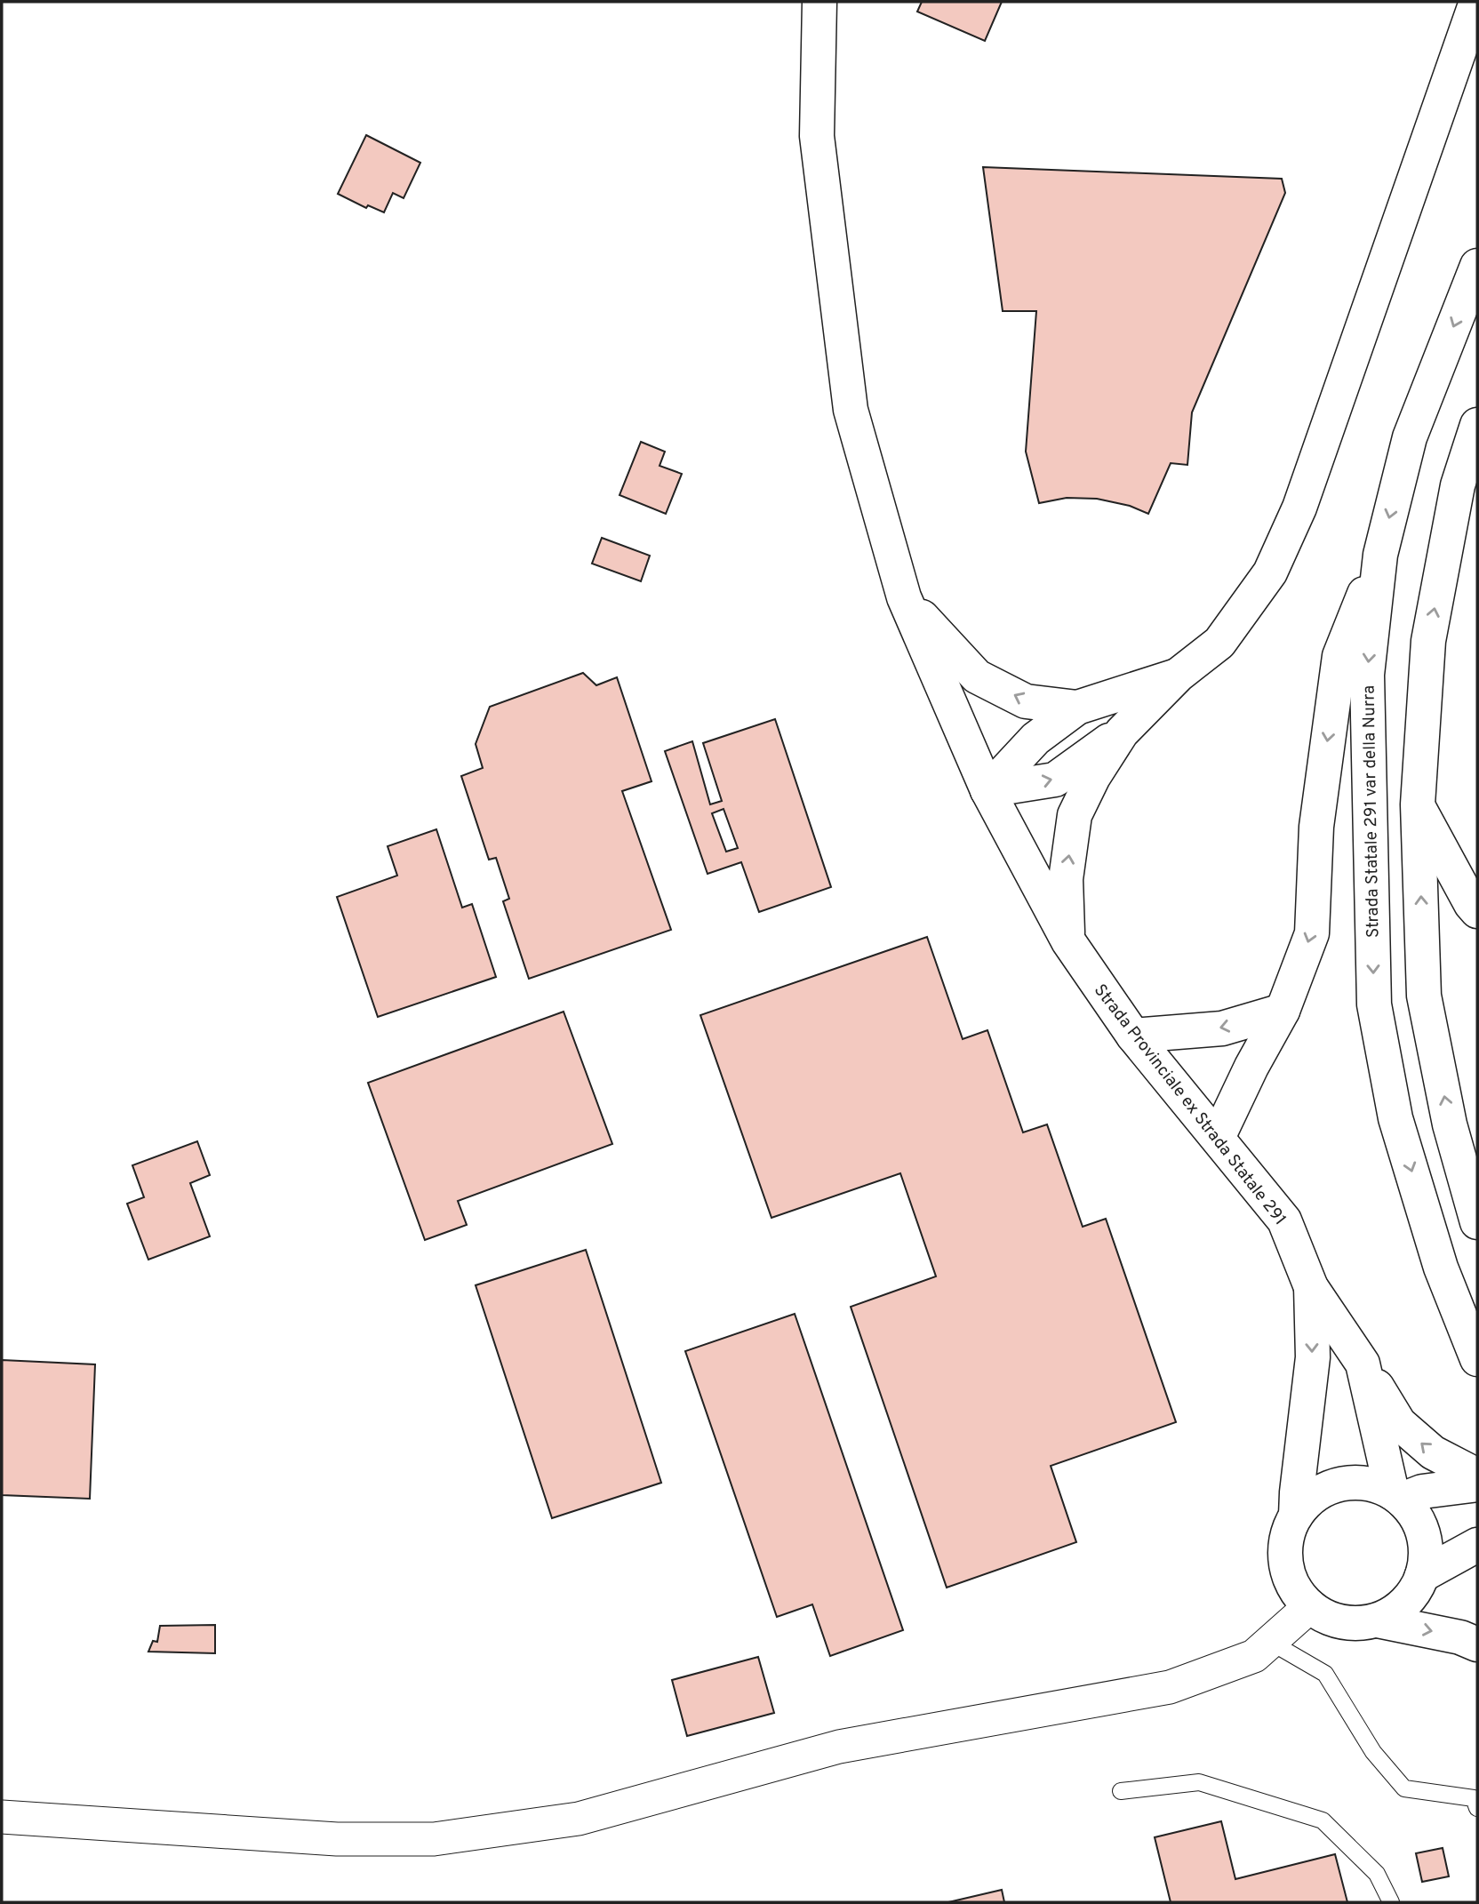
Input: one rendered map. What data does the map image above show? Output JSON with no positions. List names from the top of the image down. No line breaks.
{"streets":{"main road":["Strada Statale 291 var della Nurra","Strada Provinciale ex Strada Statale 291"]}}
